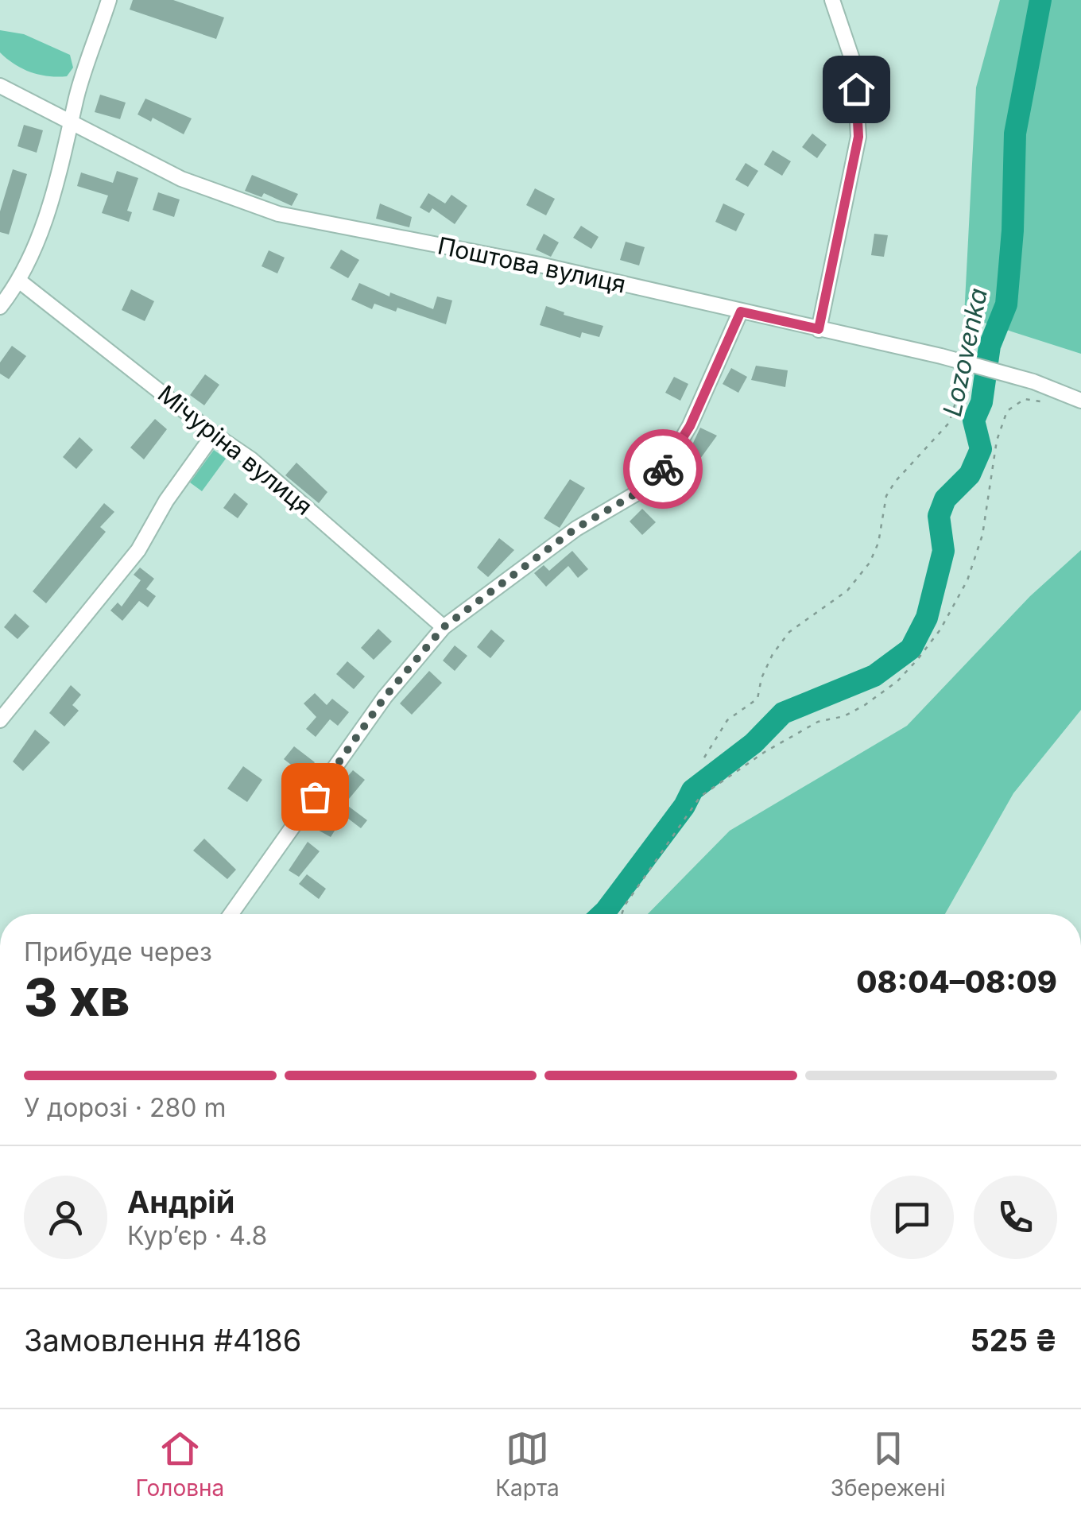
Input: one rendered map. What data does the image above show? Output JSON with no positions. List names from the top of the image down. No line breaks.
{"streets":{"street":["Поштова вулиця","Мічуріна вулиця"]},"water":["Lozovenka"],"page":{"heading":["3 хв","Прибуде через","08:04–08:09"],"panel":["Андрій","Кур’єр · 4.8","Замовлення #4186","525 ₴"],"bar":"У дорозі · 280 m","tabs":["Головна","Карта","Збережені"]}}
